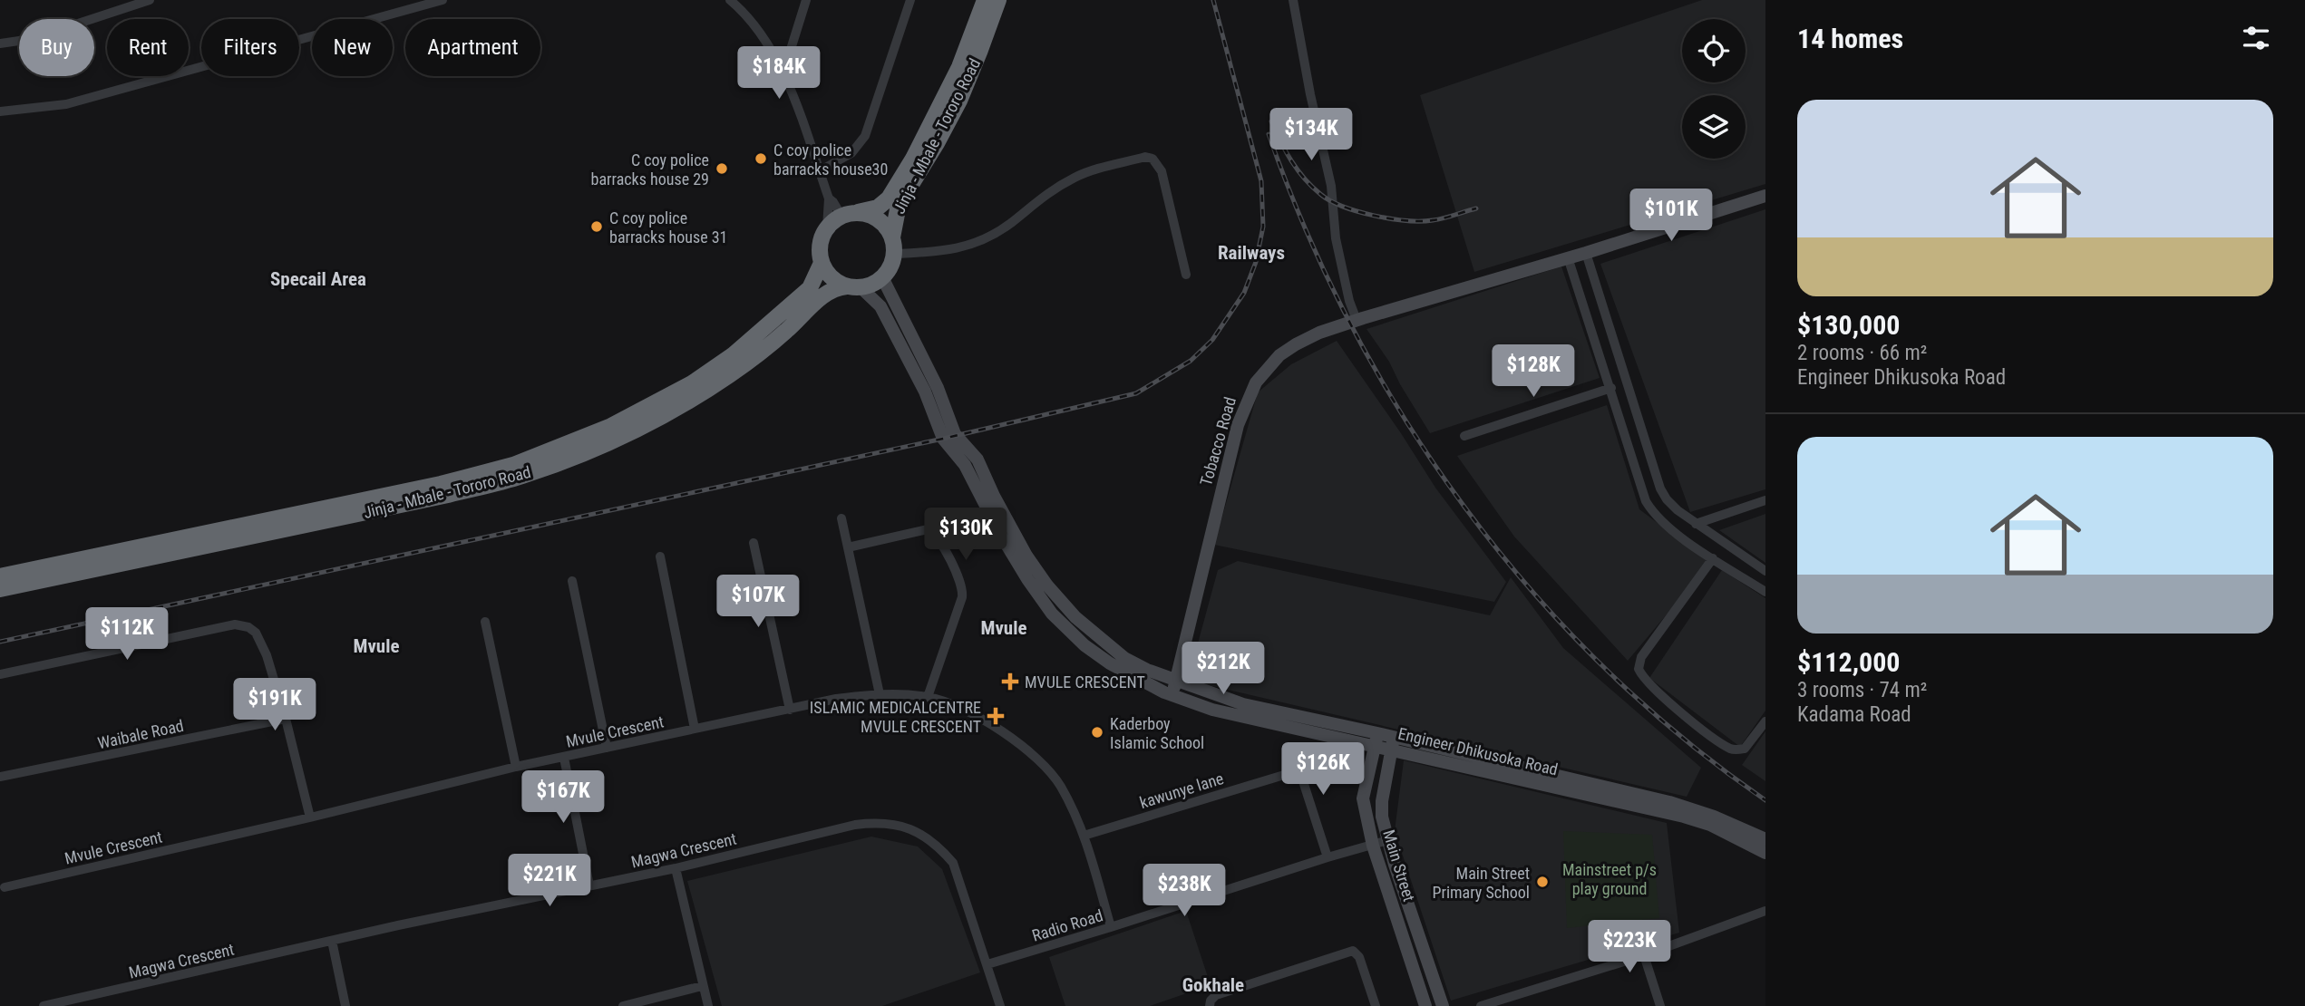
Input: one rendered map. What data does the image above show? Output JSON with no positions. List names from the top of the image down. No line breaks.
{"streets":{"highway":["Jinja - Mbale - Tororo Road"],"street":["Tobacco Road","Mvule Crescent","Waibale Road","Engineer Dhikusoka Road","kawunye lane","Magwa Crescent","Main Street","Radio Road"]},"crossings":[["Jinja - Mbale - Tororo Road","Engineer Dhikusoka Road"],["Tobacco Road","Engineer Dhikusoka Road"],["Mvule Crescent","kawunye lane"],["Mvule Crescent","Radio Road"],["Engineer Dhikusoka Road","Main Street"],["kawunye lane","Radio Road"],["Magwa Crescent","Radio Road"],["Main Street","Radio Road"]],"districts":["Railways","Specail Area","Mvule","Mvule","Gokhale"],"parks":["Mainstreet p/s play ground"],"places":{"other":["C coy police barracks house30","C coy police barracks house 29","C coy police barracks house 31","Kaderboy Islamic School","Main Street Primary School"],"health":["MVULE CRESCENT","ISLAMIC MEDICALCENTRE MVULE CRESCENT"]},"page":{"heading":"14 homes","chip":["Buy","Rent","Filters","New","Apartment"],"price":["$184K","$134K","$101K","$128K","$130K","$107K","$112K","$212K","$191K","$126K","$167K","$221K","$238K","$223K"],"list":[{"name":"$130,000","note":"2 rooms · 66 m² · Engineer Dhikusoka Road"},{"name":"$112,000","note":"3 rooms · 74 m² · Kadama Road"}]}}
